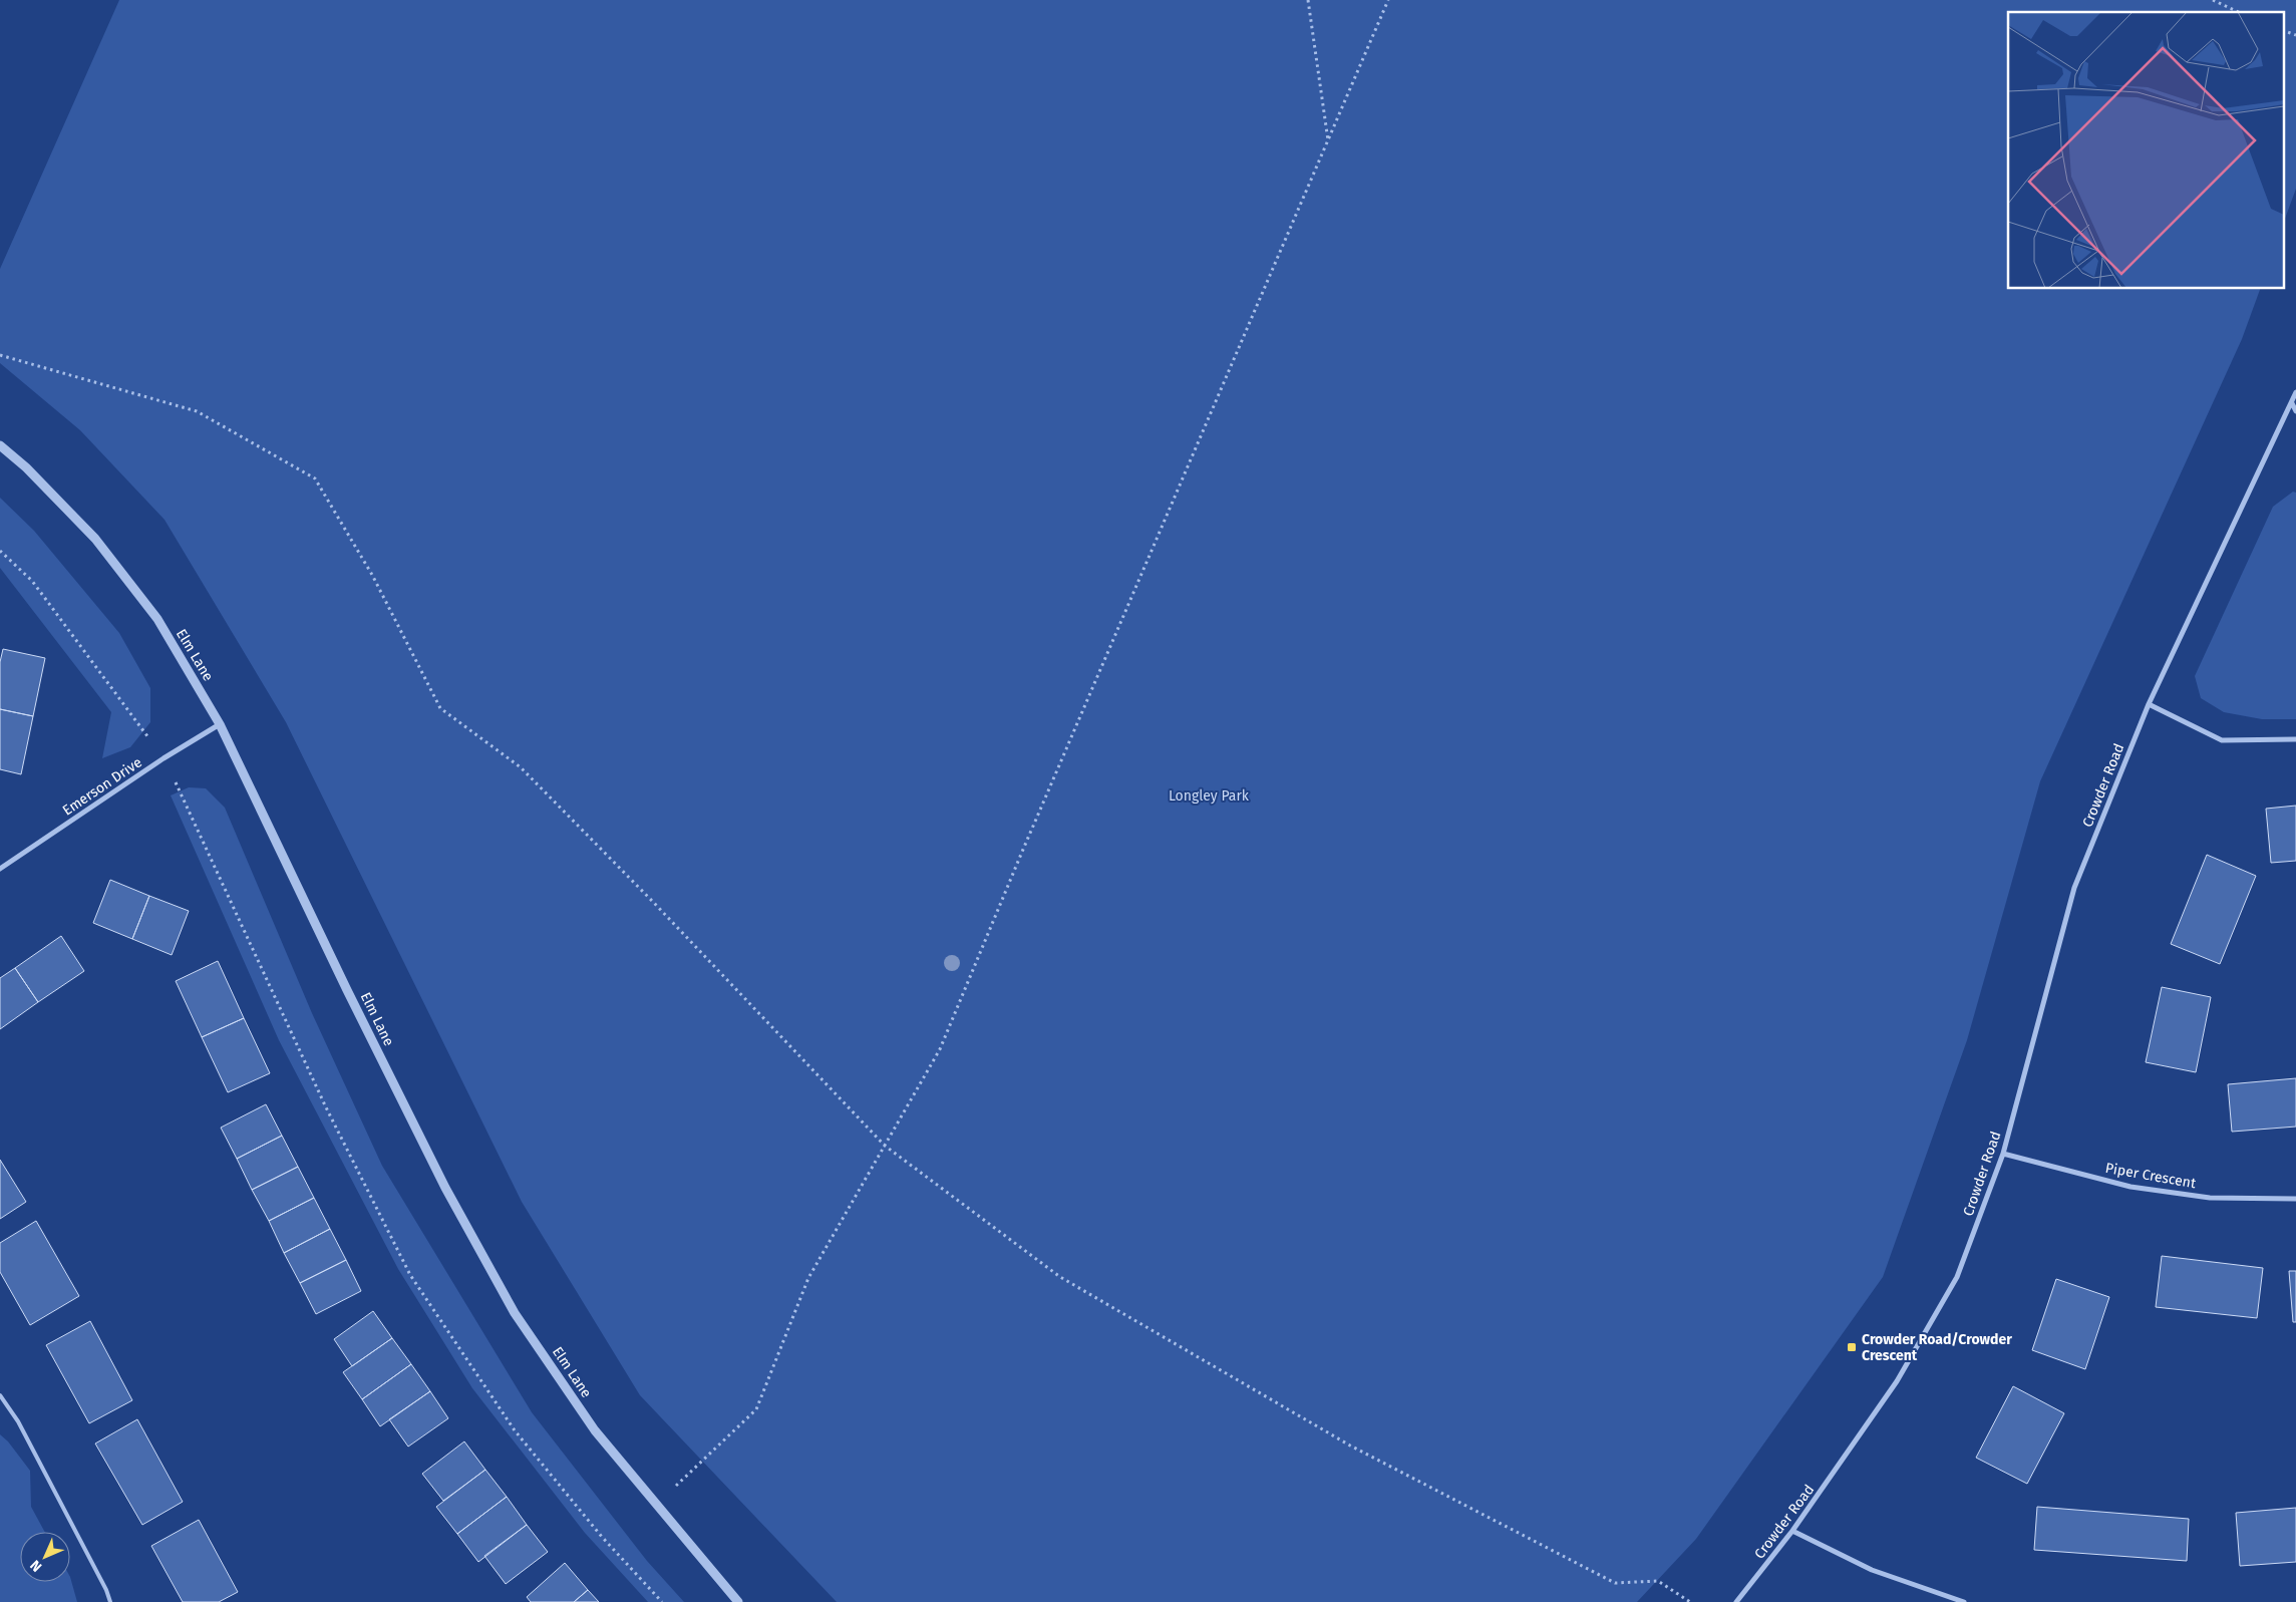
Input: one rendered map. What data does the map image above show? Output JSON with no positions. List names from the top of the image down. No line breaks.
{"streets":{"street":["Elm Lane","Crowder Road","Emerson Drive","Piper Crescent"]},"crossings":[["Elm Lane","Emerson Drive"],["Crowder Road","Piper Crescent"]],"parks":["Longley Park"],"places":{"transit":["Crowder Road/Crowder Crescent"]},"north":"bottom left"}
